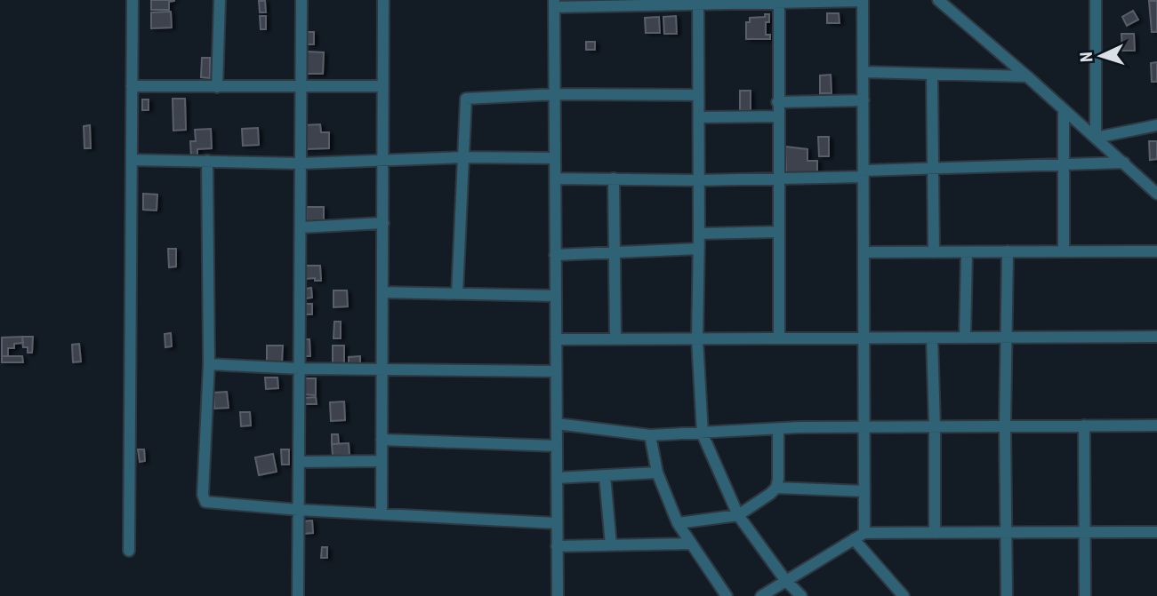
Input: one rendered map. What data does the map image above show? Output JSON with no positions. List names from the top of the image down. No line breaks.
{"north":"left"}
